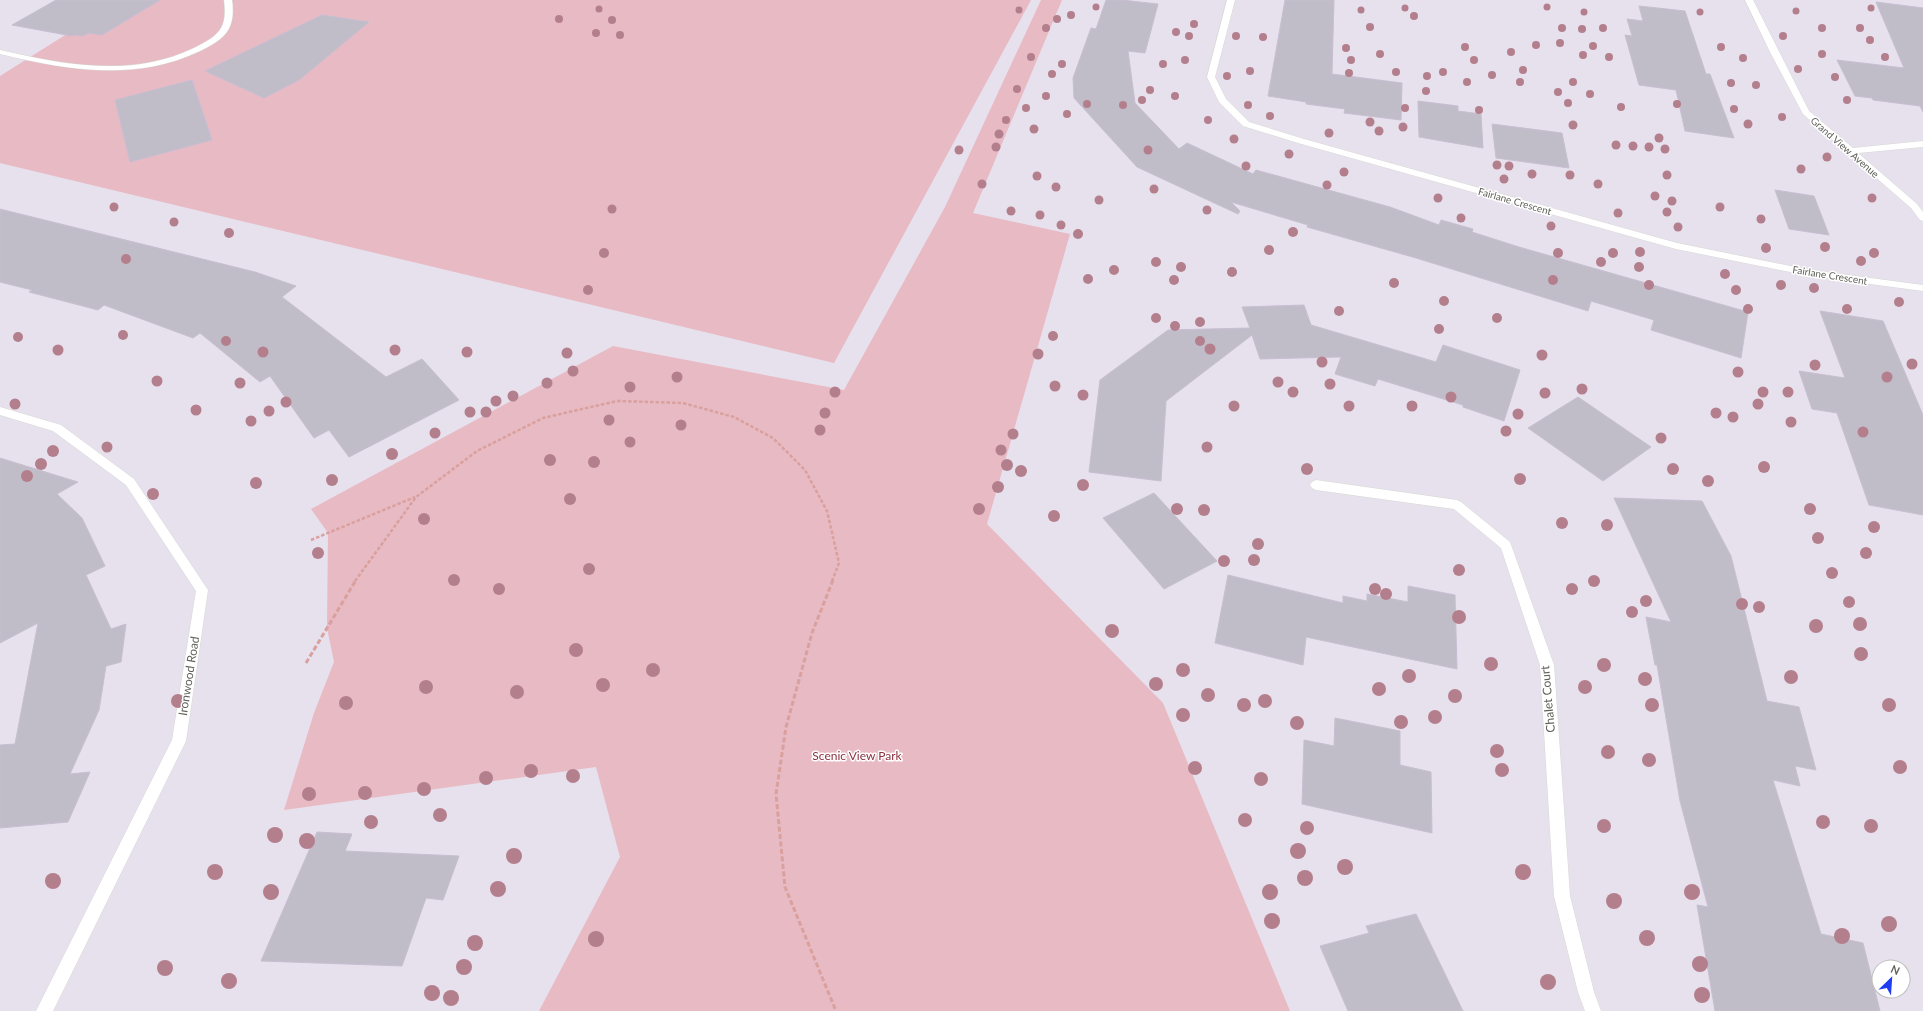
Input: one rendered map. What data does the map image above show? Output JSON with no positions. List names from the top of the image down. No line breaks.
{"streets":{"street":["Grand View Avenue","Fairlane Crescent","Ironwood Road","Chalet Court"]},"parks":["Scenic View Park"],"north":"top right"}
